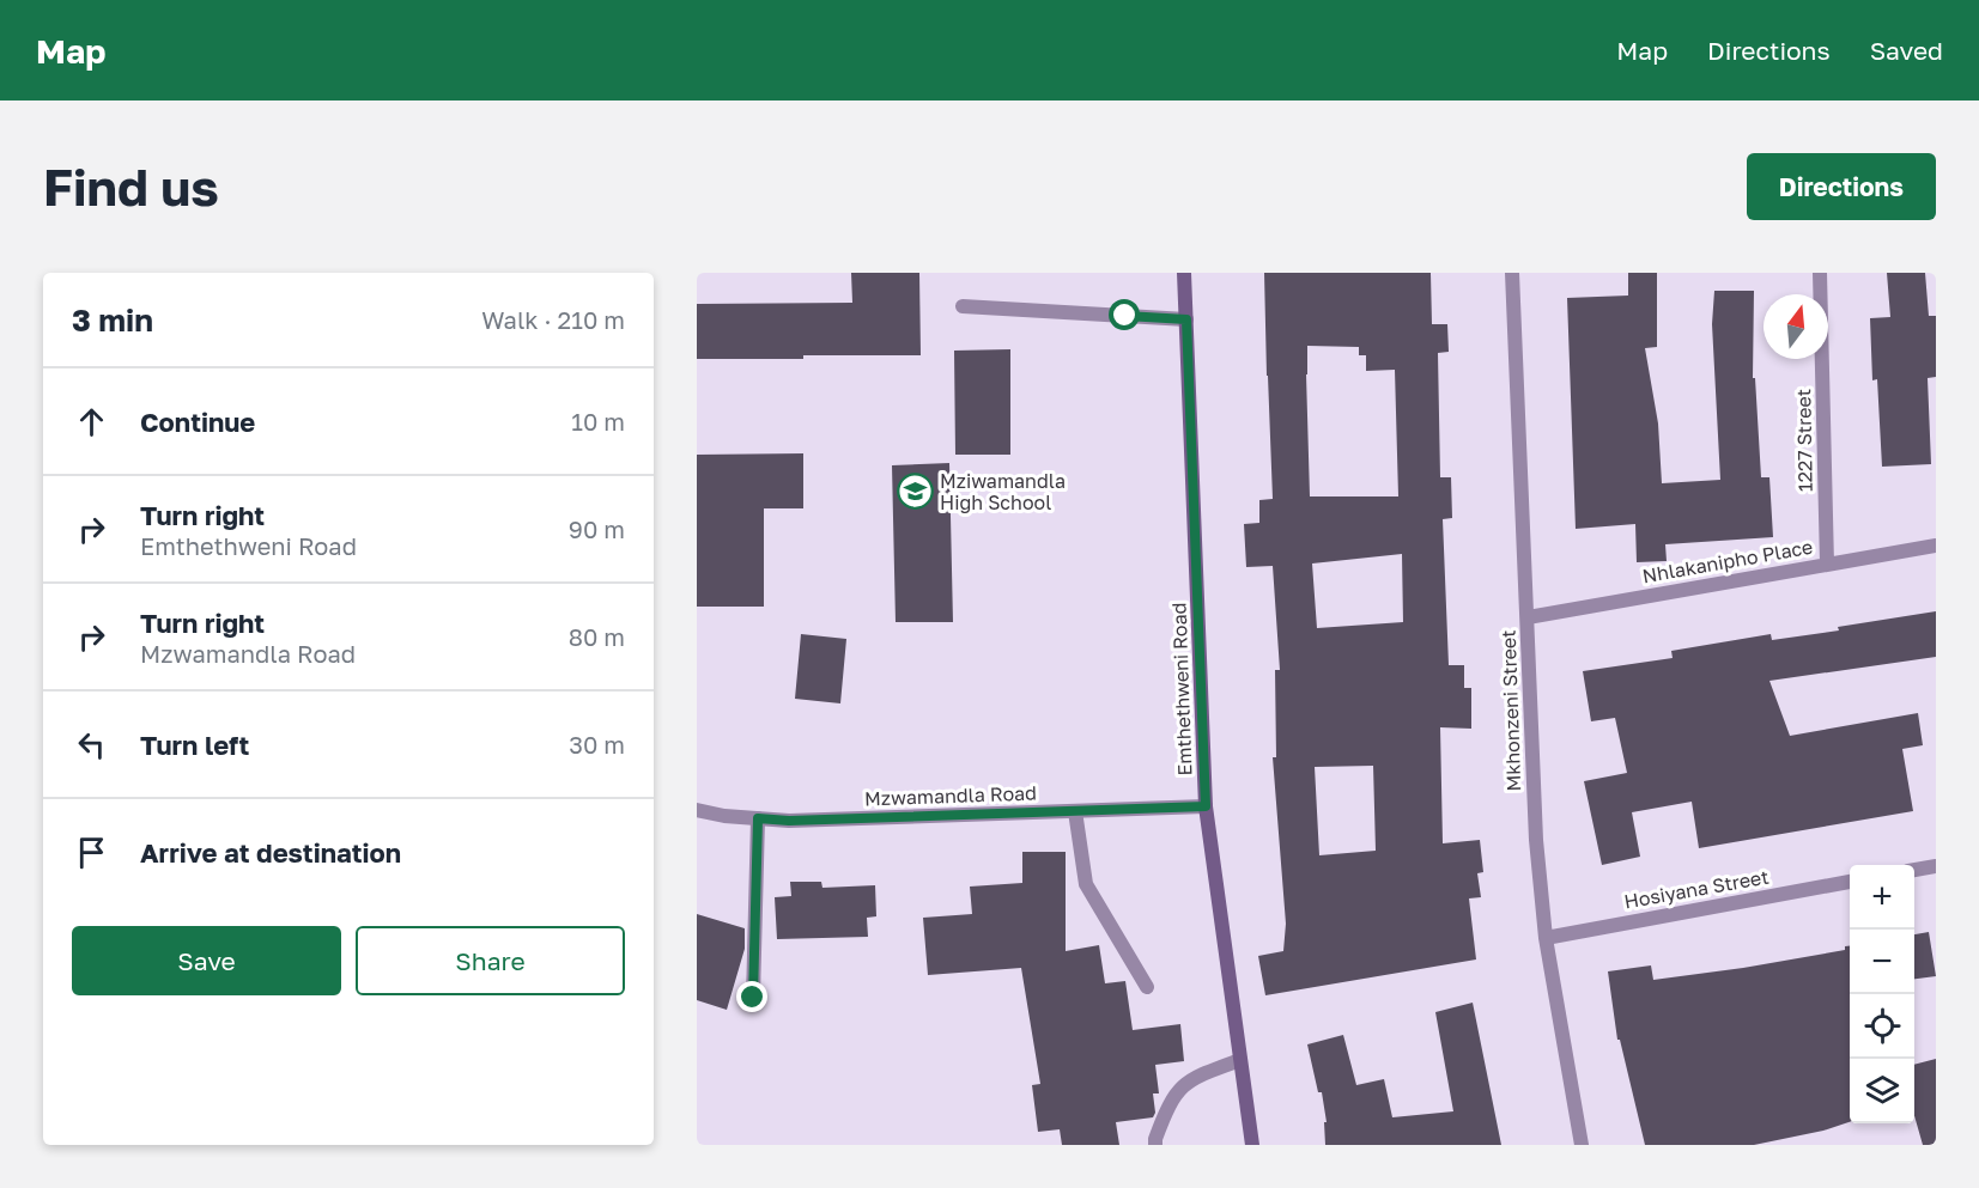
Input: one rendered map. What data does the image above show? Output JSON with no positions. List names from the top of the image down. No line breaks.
{"streets":{"street":["1227 Street","Nhlakanipho Place","Emthethweni Road","Mkhonzeni Street","Mzwamandla Road","Hosiyana Street"]},"crossings":[["1227 Street","Nhlakanipho Place"],["Nhlakanipho Place","Mkhonzeni Street"],["Emthethweni Road","Mzwamandla Road"],["Mkhonzeni Street","Hosiyana Street"]],"places":{"school or university":["Mziwamandla High School"]},"north":"top","page":{"header":"Map","nav":["Map","Directions","Saved"],"buttons":["Directions",["Save","Share"]],"title":"Find us","heading":["3 min","Walk · 210 m"],"list":[["Continue","10 m"],["Turn right","Emthethweni Road","90 m"],["Turn right","Mzwamandla Road","80 m"],["Turn left","30 m"],"Arrive at destination"],"map_buttons":["+","−"]}}
